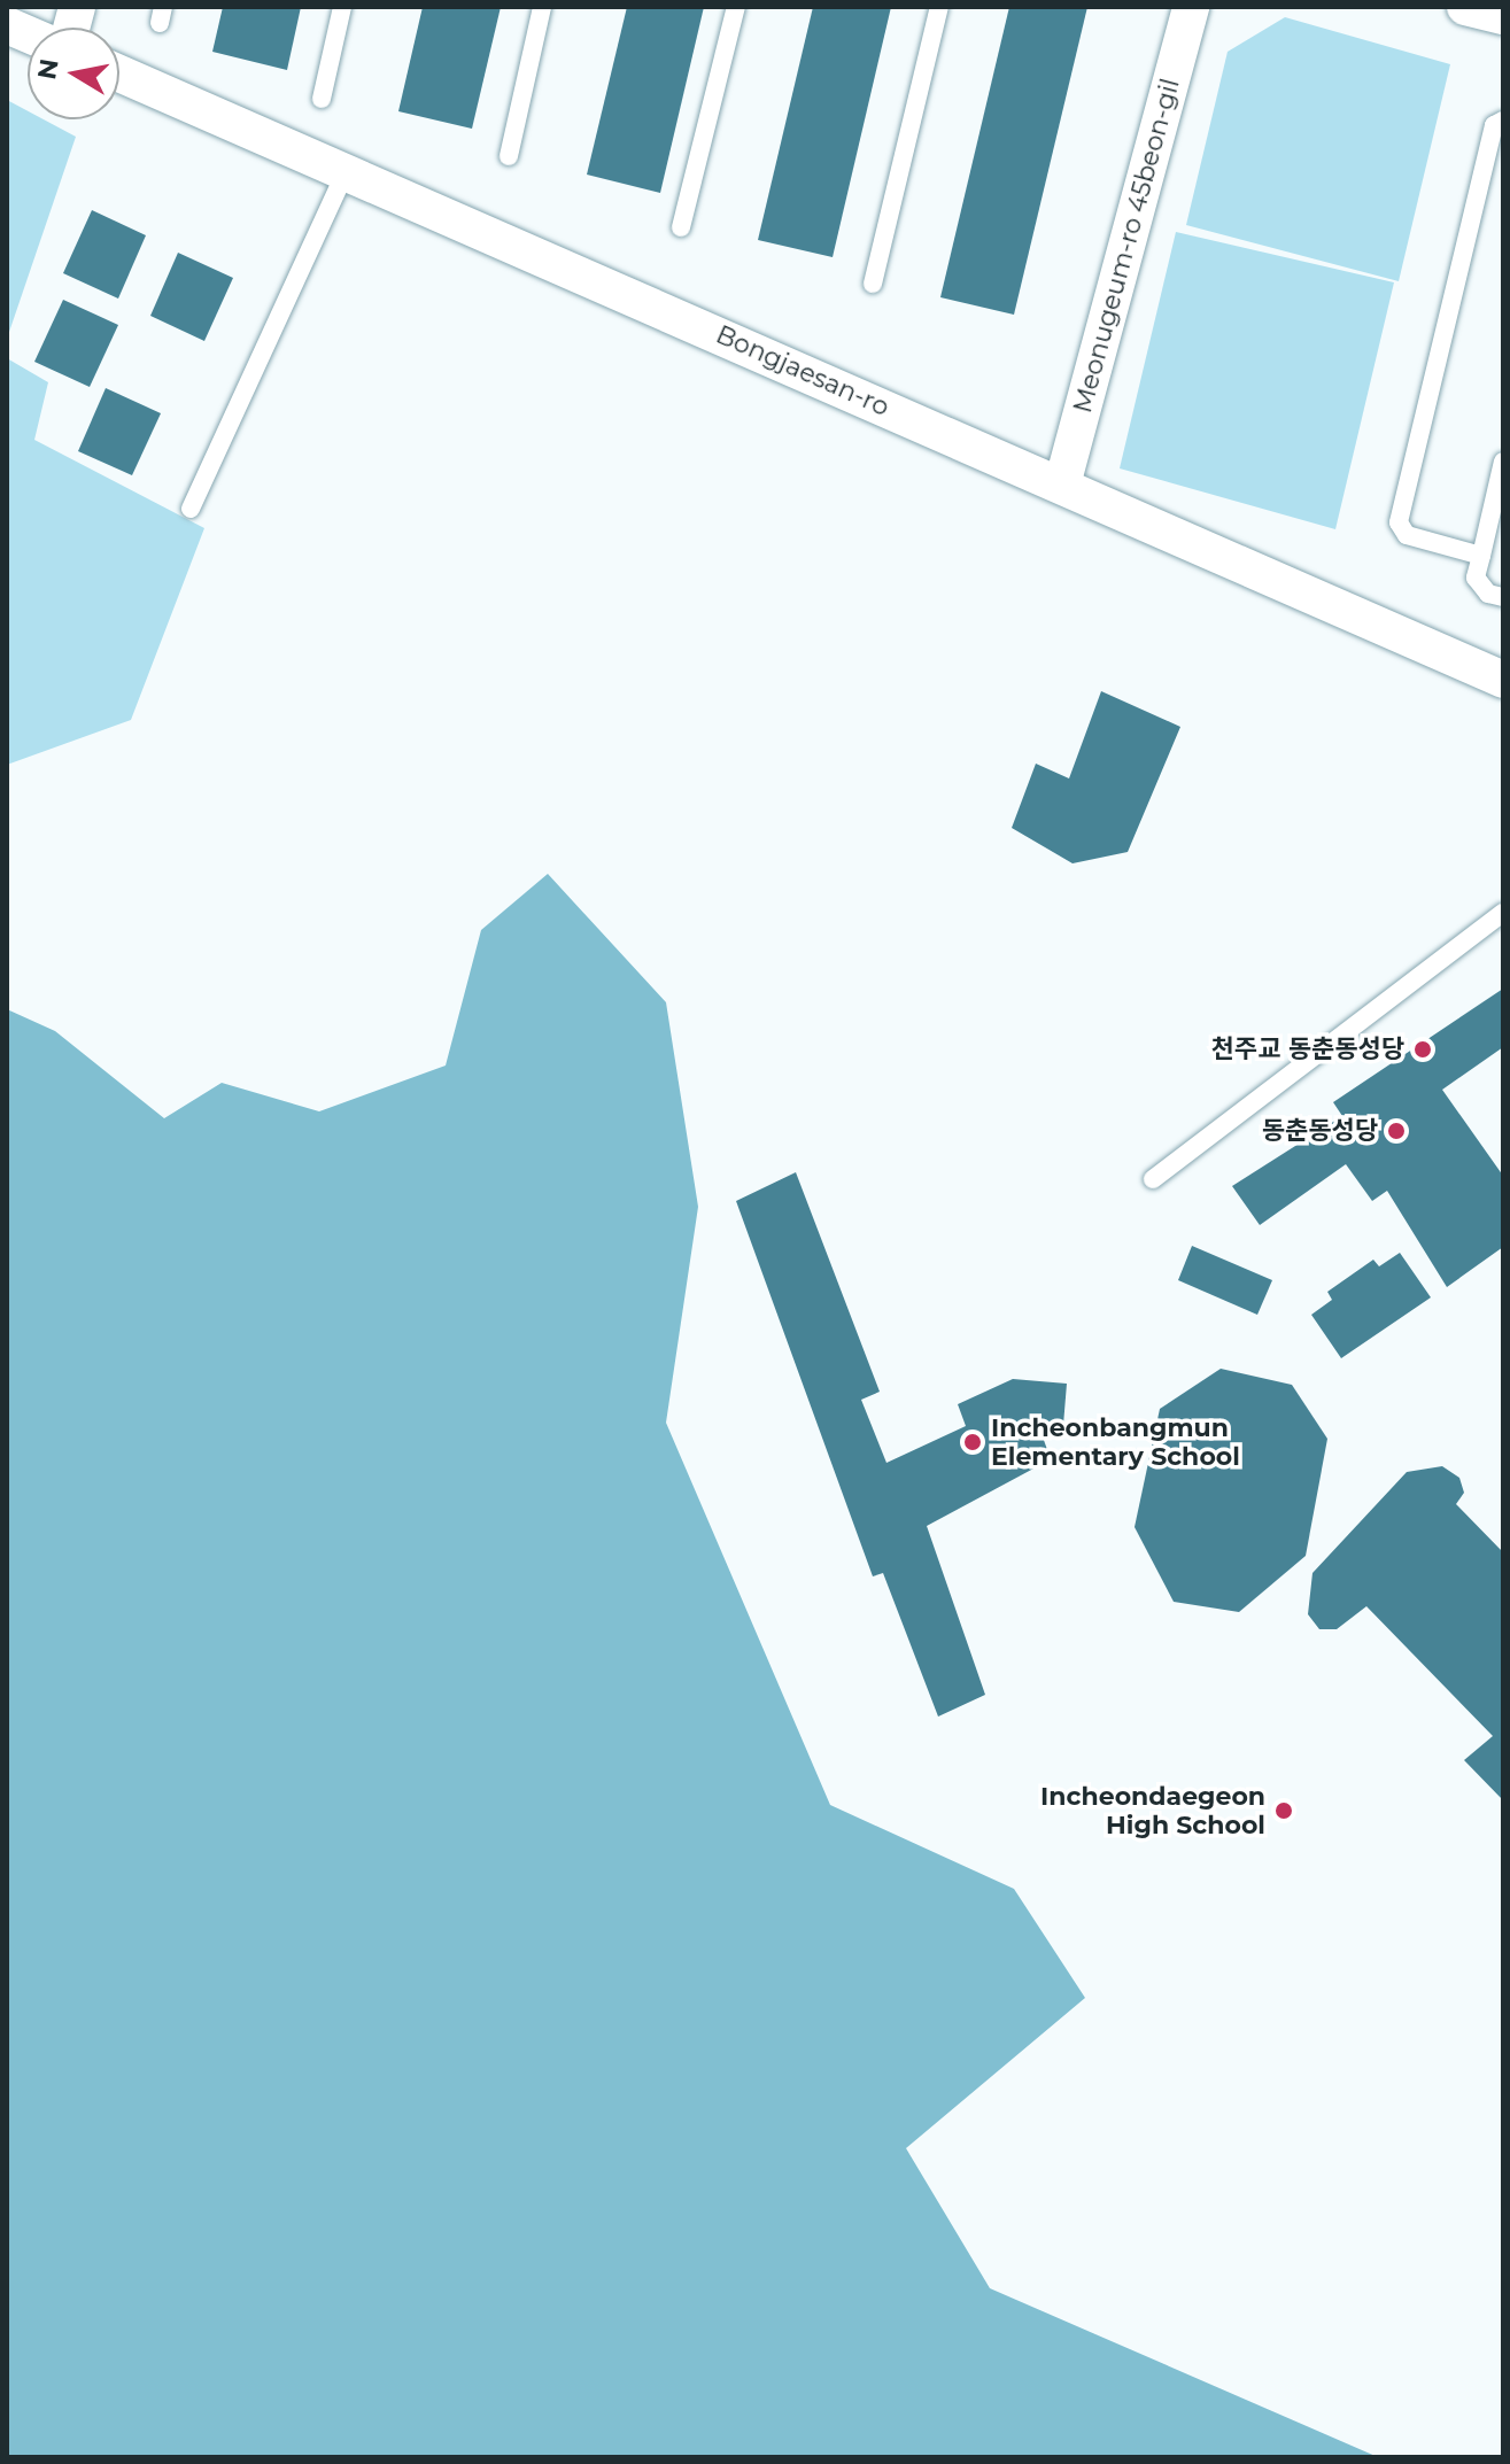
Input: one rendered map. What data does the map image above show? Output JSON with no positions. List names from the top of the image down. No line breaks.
{"streets":{"street":["Meonugeum-ro 45beon-gil","Bongjaesan-ro"]},"crossings":[["Meonugeum-ro 45beon-gil","Bongjaesan-ro"]],"places":["천주교 동춘동성당","동춘동성당","Incheonbangmun Elementary School","Incheondaegeon High School"],"north":"left"}
